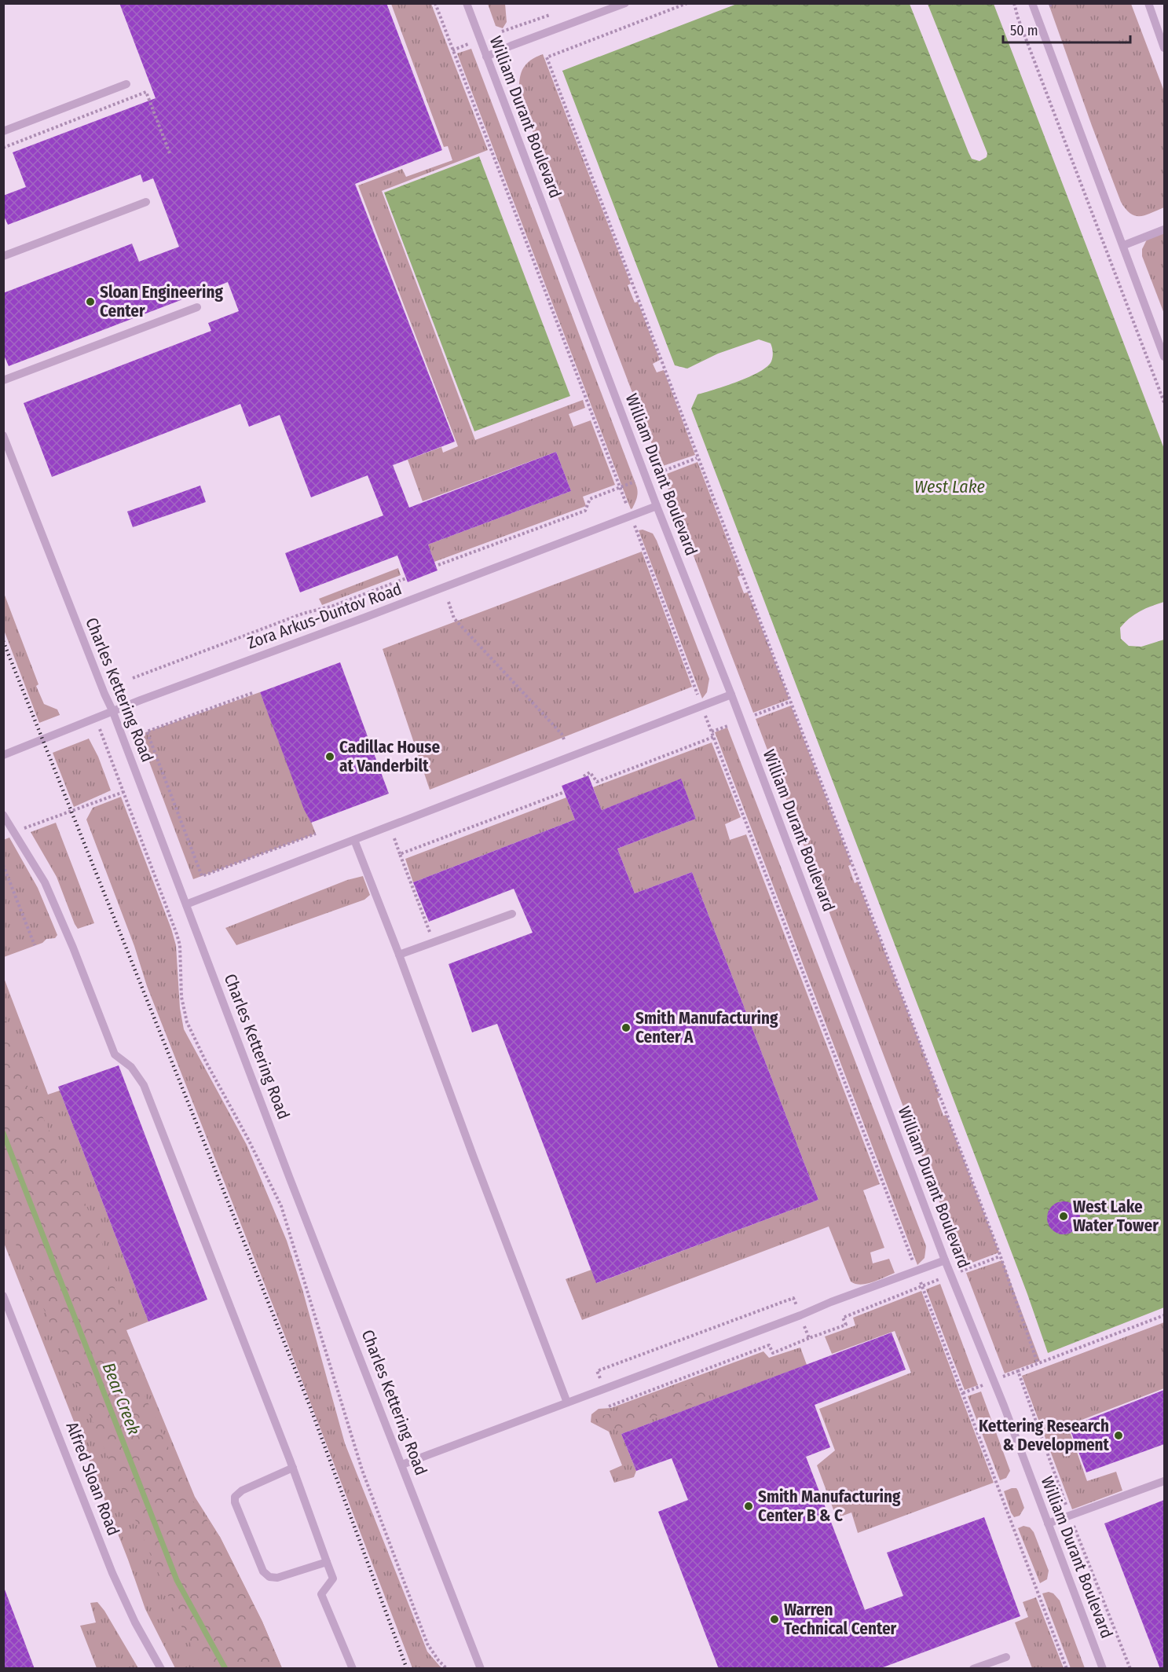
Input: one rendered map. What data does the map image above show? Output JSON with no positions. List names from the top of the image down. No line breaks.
{"streets":{"lane":["William Durant Boulevard","Zora Arkus-Duntov Road","Charles Kettering Road","Alfred Sloan Road"]},"crossings":[["William Durant Boulevard","Zora Arkus-Duntov Road"],["Zora Arkus-Duntov Road","Charles Kettering Road"]],"water":["West Lake","Bear Creek"],"places":["Sloan Engineering Center","Cadillac House at Vanderbilt","Smith Manufacturing Center A","West Lake Water Tower","Kettering Research & Development","Smith Manufacturing Center B & C","Warren Technical Center"],"scale_bar":"50 m"}
